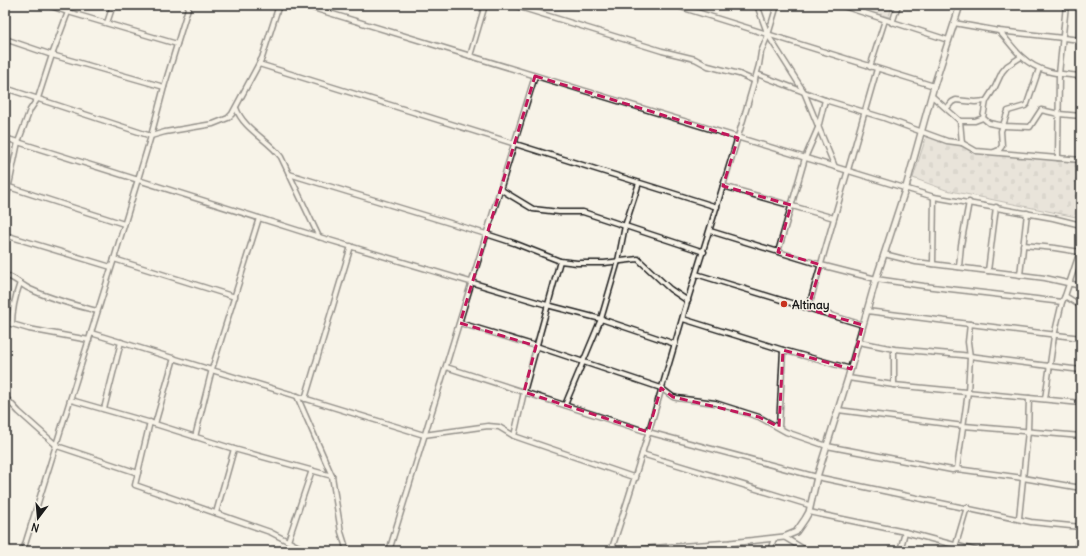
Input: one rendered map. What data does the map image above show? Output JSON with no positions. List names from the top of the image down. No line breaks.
{"places":["Altinay"],"north":"bottom"}
